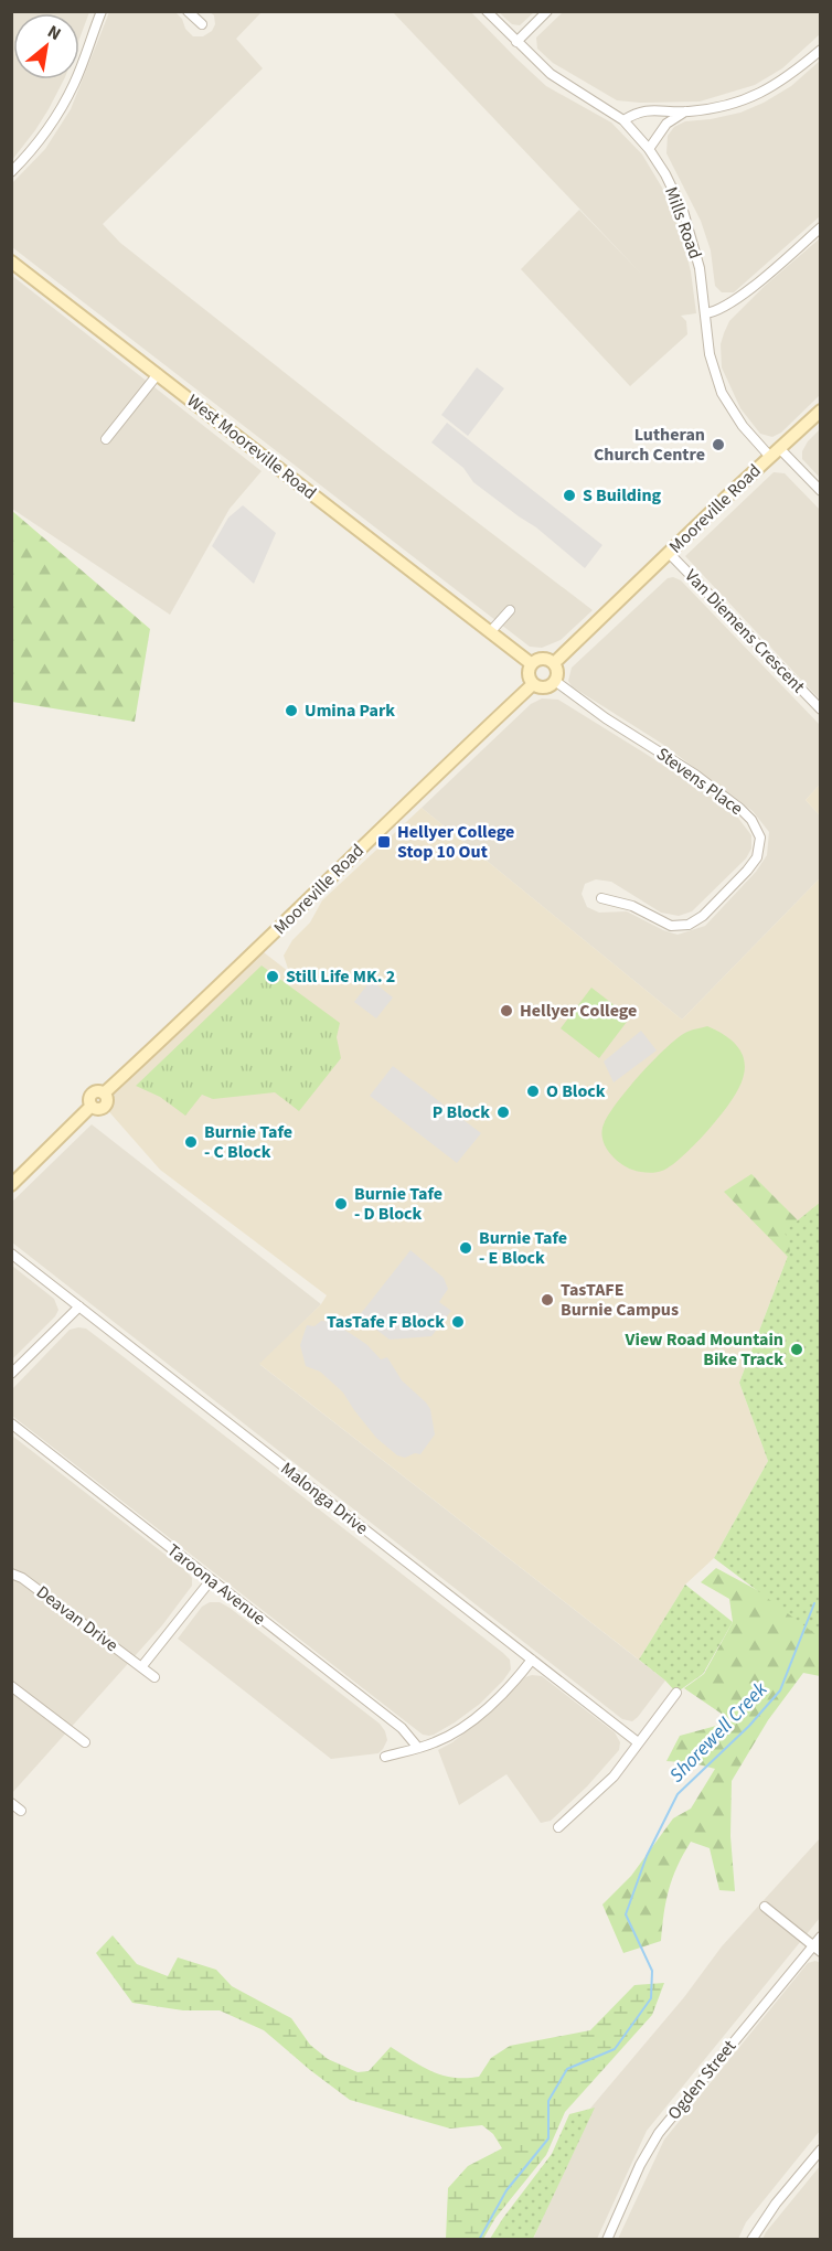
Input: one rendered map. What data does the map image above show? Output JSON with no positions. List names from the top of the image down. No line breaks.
{"streets":{"main road":["West Mooreville Road","Mooreville Road"],"street":["Mills Road","Van Diemens Crescent","Stevens Place","Malonga Drive","Taroona Avenue","Deavan Drive","Ogden Street"]},"crossings":[["Mills Road","Mooreville Road"],["West Mooreville Road","Mooreville Road"],["West Mooreville Road","Stevens Place"],["Mooreville Road","Van Diemens Crescent"],["Mooreville Road","Stevens Place"]],"water":["Shorewell Creek"],"places":{"other":["Lutheran Church Centre","S Building","Umina Park","Still Life MK. 2","Hellyer College","O Block","P Block","Burnie Tafe - C Block","Burnie Tafe - D Block","Burnie Tafe - E Block","TasTAFE Burnie Campus","TasTafe F Block","View Road Mountain Bike Track"],"transit":["Hellyer College Stop 10 Out"]},"north":"top right"}
